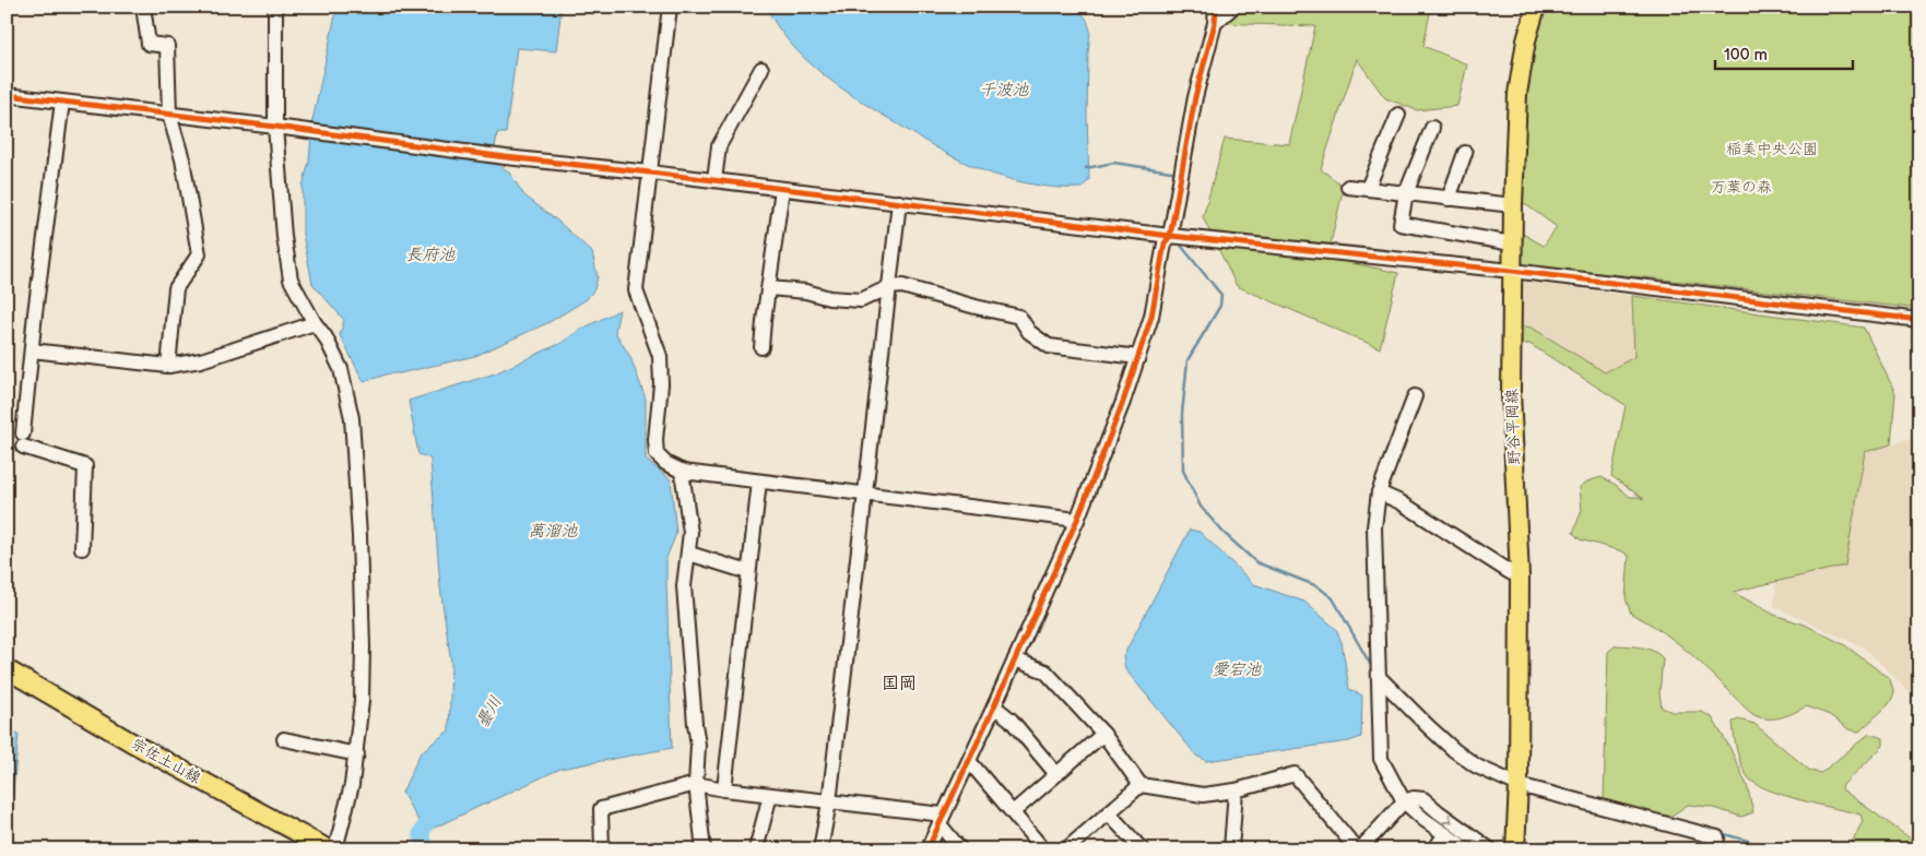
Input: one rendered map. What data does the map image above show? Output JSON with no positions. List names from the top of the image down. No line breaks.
{"streets":{"main road":["野谷平岡線","宗佐土山線"]},"districts":["国岡"],"water":["千波池","長府池","萬溜池","愛宕池","曇川"],"parks":["稲美中央公園","万葉の森"],"scale_bar":"100 m"}
